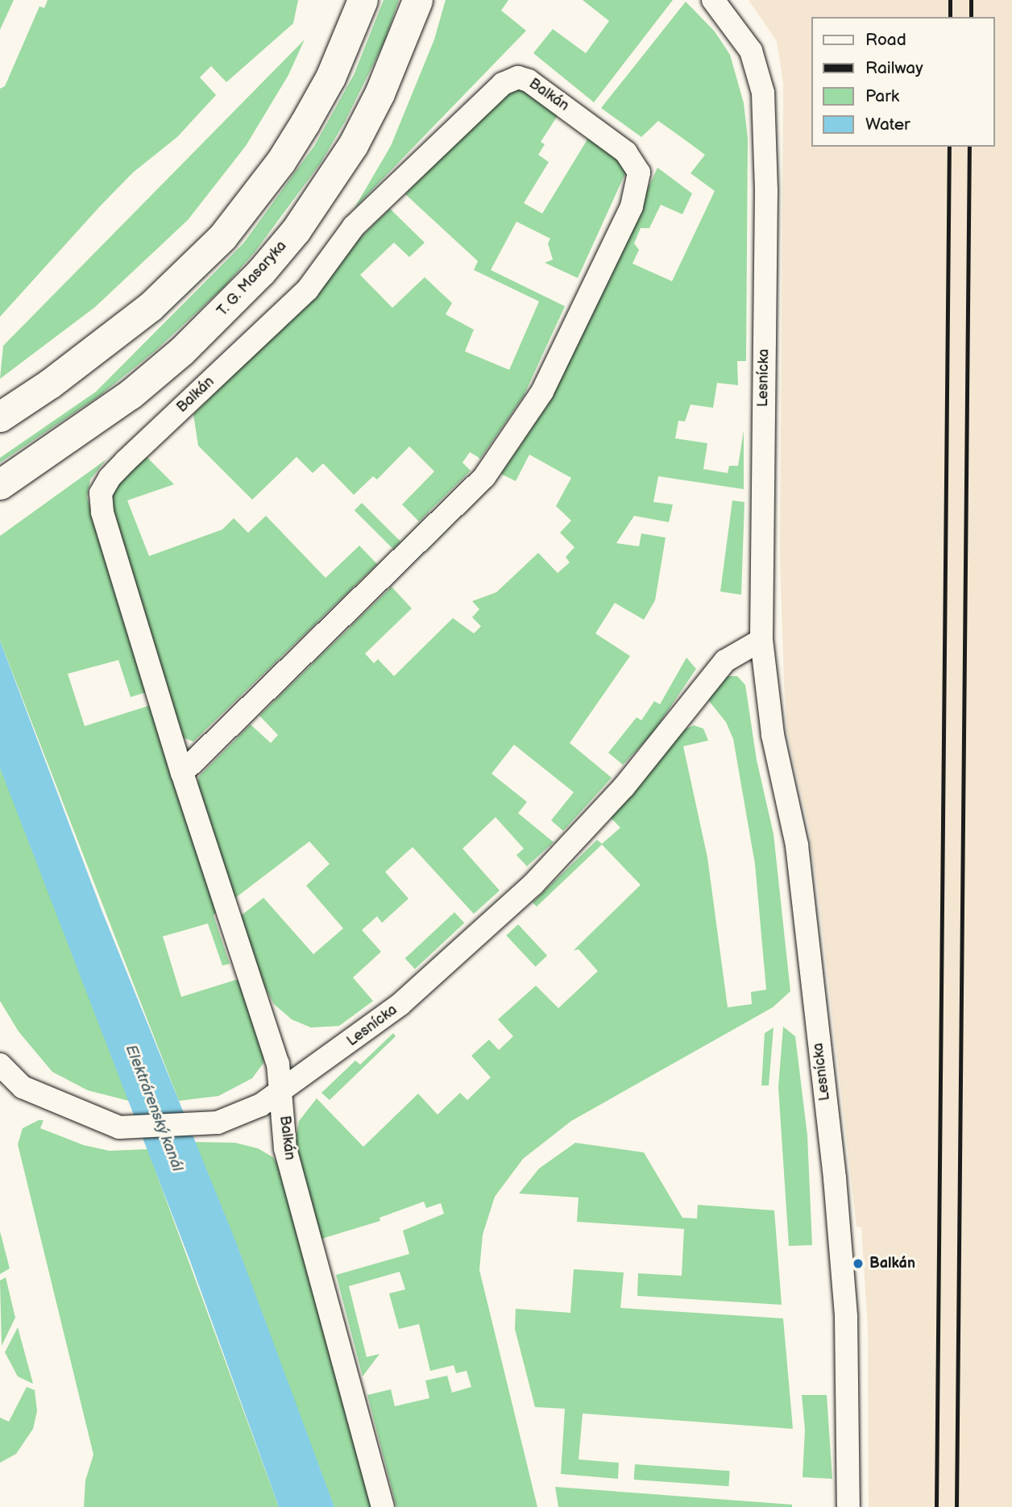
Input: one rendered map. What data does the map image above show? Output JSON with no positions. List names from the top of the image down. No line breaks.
{"streets":{"street":["Balkán","T. G. Masaryka","Lesnícka"]},"crossings":[["Balkán","Lesnícka"]],"water":["Elektrárenský kanál"],"places":["Balkán"],"legend":["Road","Railway","Park","Water"]}
